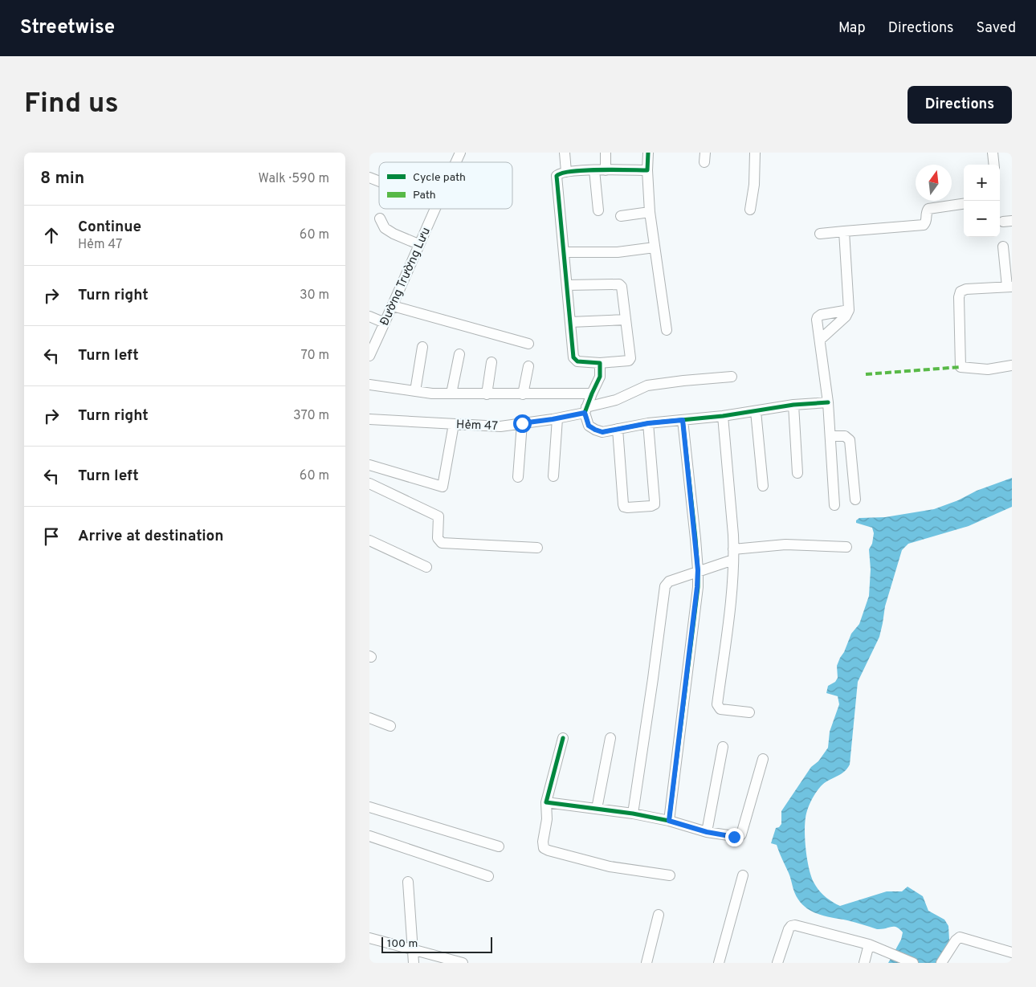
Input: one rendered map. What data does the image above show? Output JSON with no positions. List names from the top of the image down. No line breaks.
{"streets":{"street":["Đường Trường Lưu","Hẻm 47"]},"legend":["Cycle path","Path"],"scale_bar":"100 m","north":"top","page":{"header":"Streetwise","nav":["Map","Directions","Saved"],"buttons":"Directions","title":"Find us","heading":["8 min","Walk · 590 m"],"map_buttons":["+","−"],"list":[["Continue","Hẻm 47","60 m"],["Turn right","30 m"],["Turn left","70 m"],["Turn right","370 m"],["Turn left","60 m"],"Arrive at destination"],"scale":"100 m"}}
